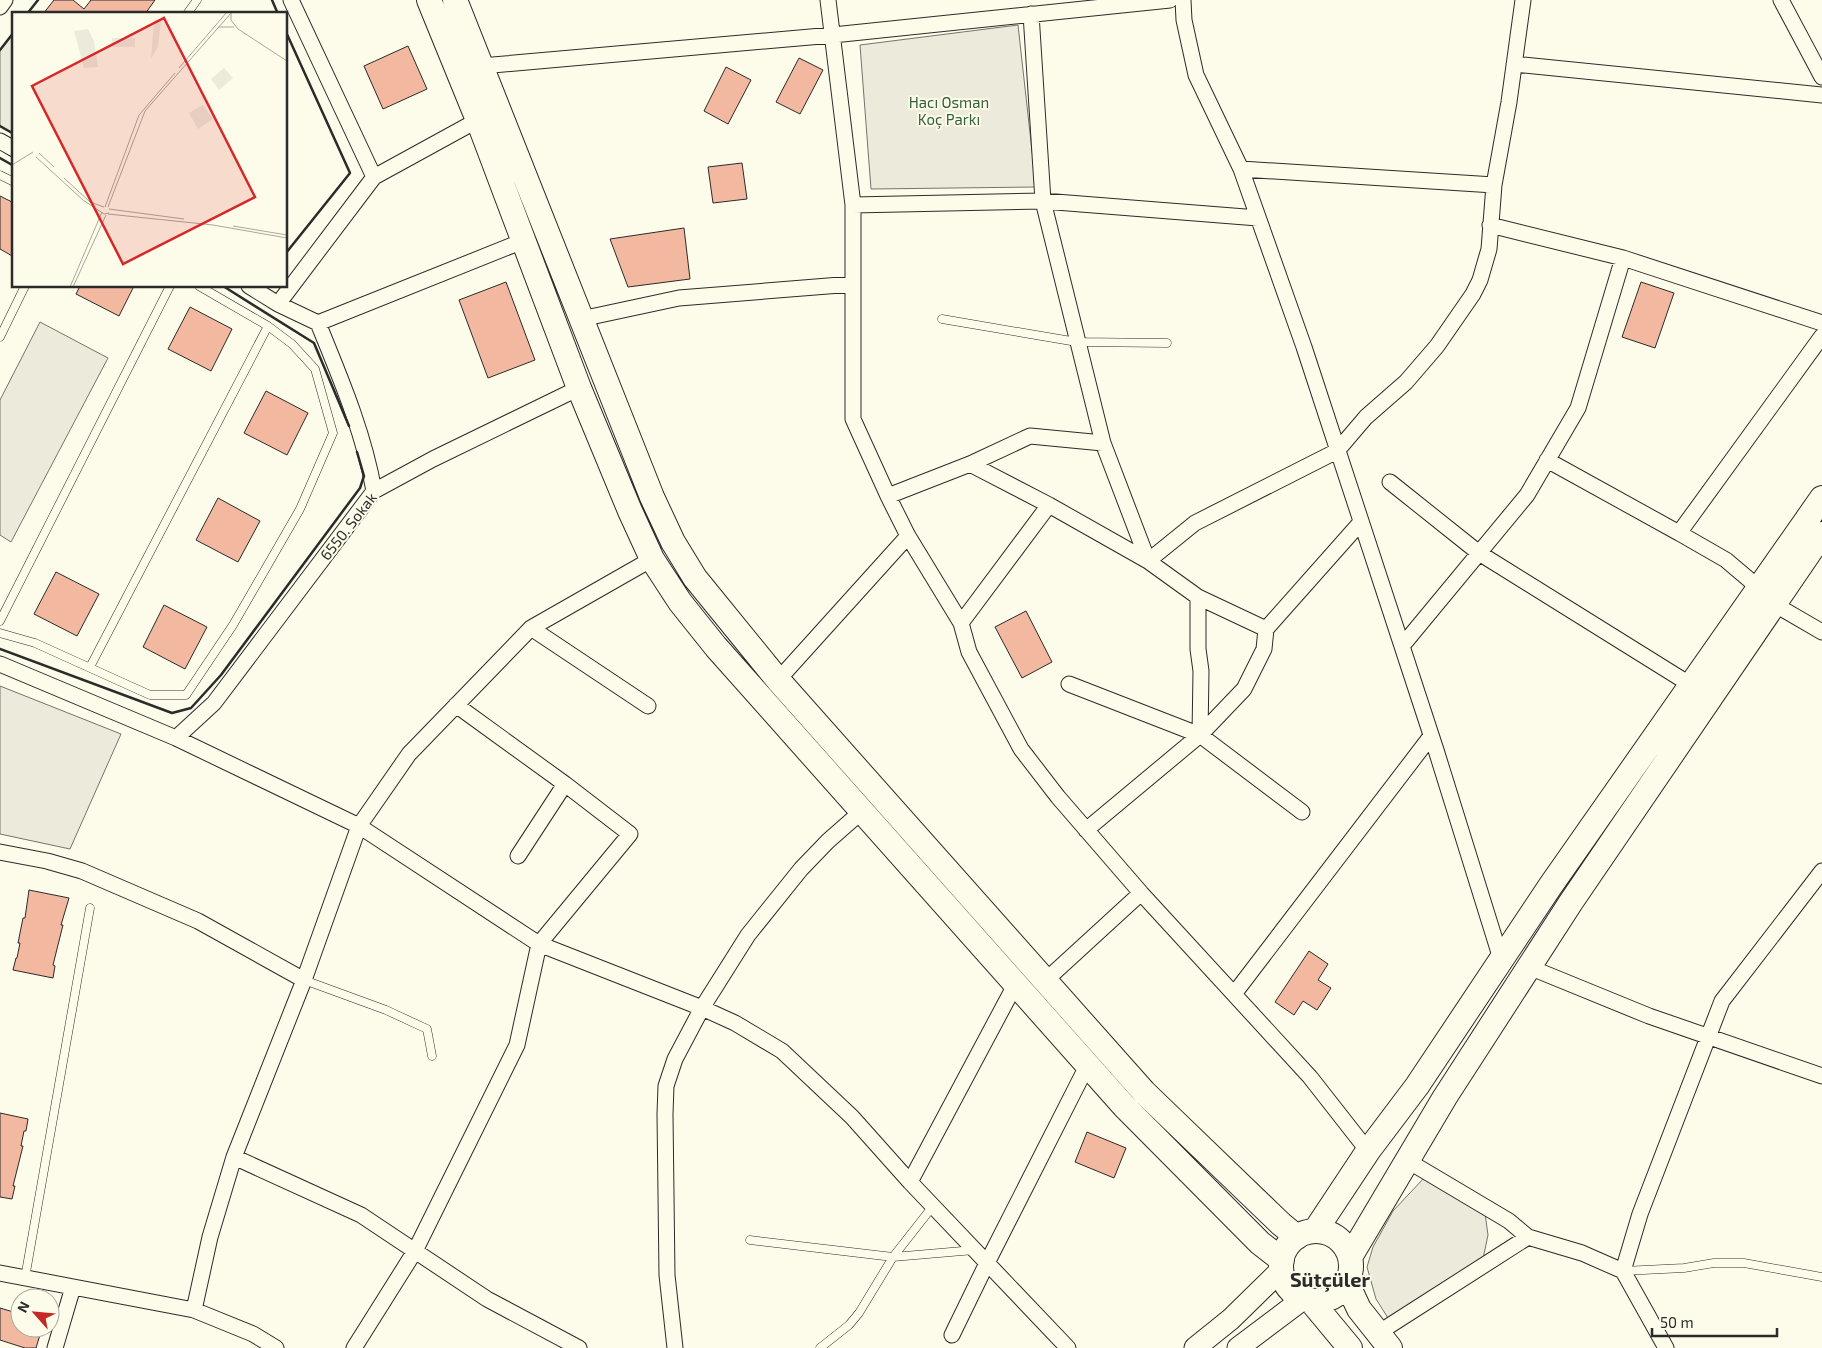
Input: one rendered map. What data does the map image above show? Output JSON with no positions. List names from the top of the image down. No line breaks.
{"streets":{"street":["6550. Sokak"]},"districts":["Sütçüler"],"parks":["Hacı Osman Koç Parkı"],"scale_bar":"50 m","north":"top left"}
